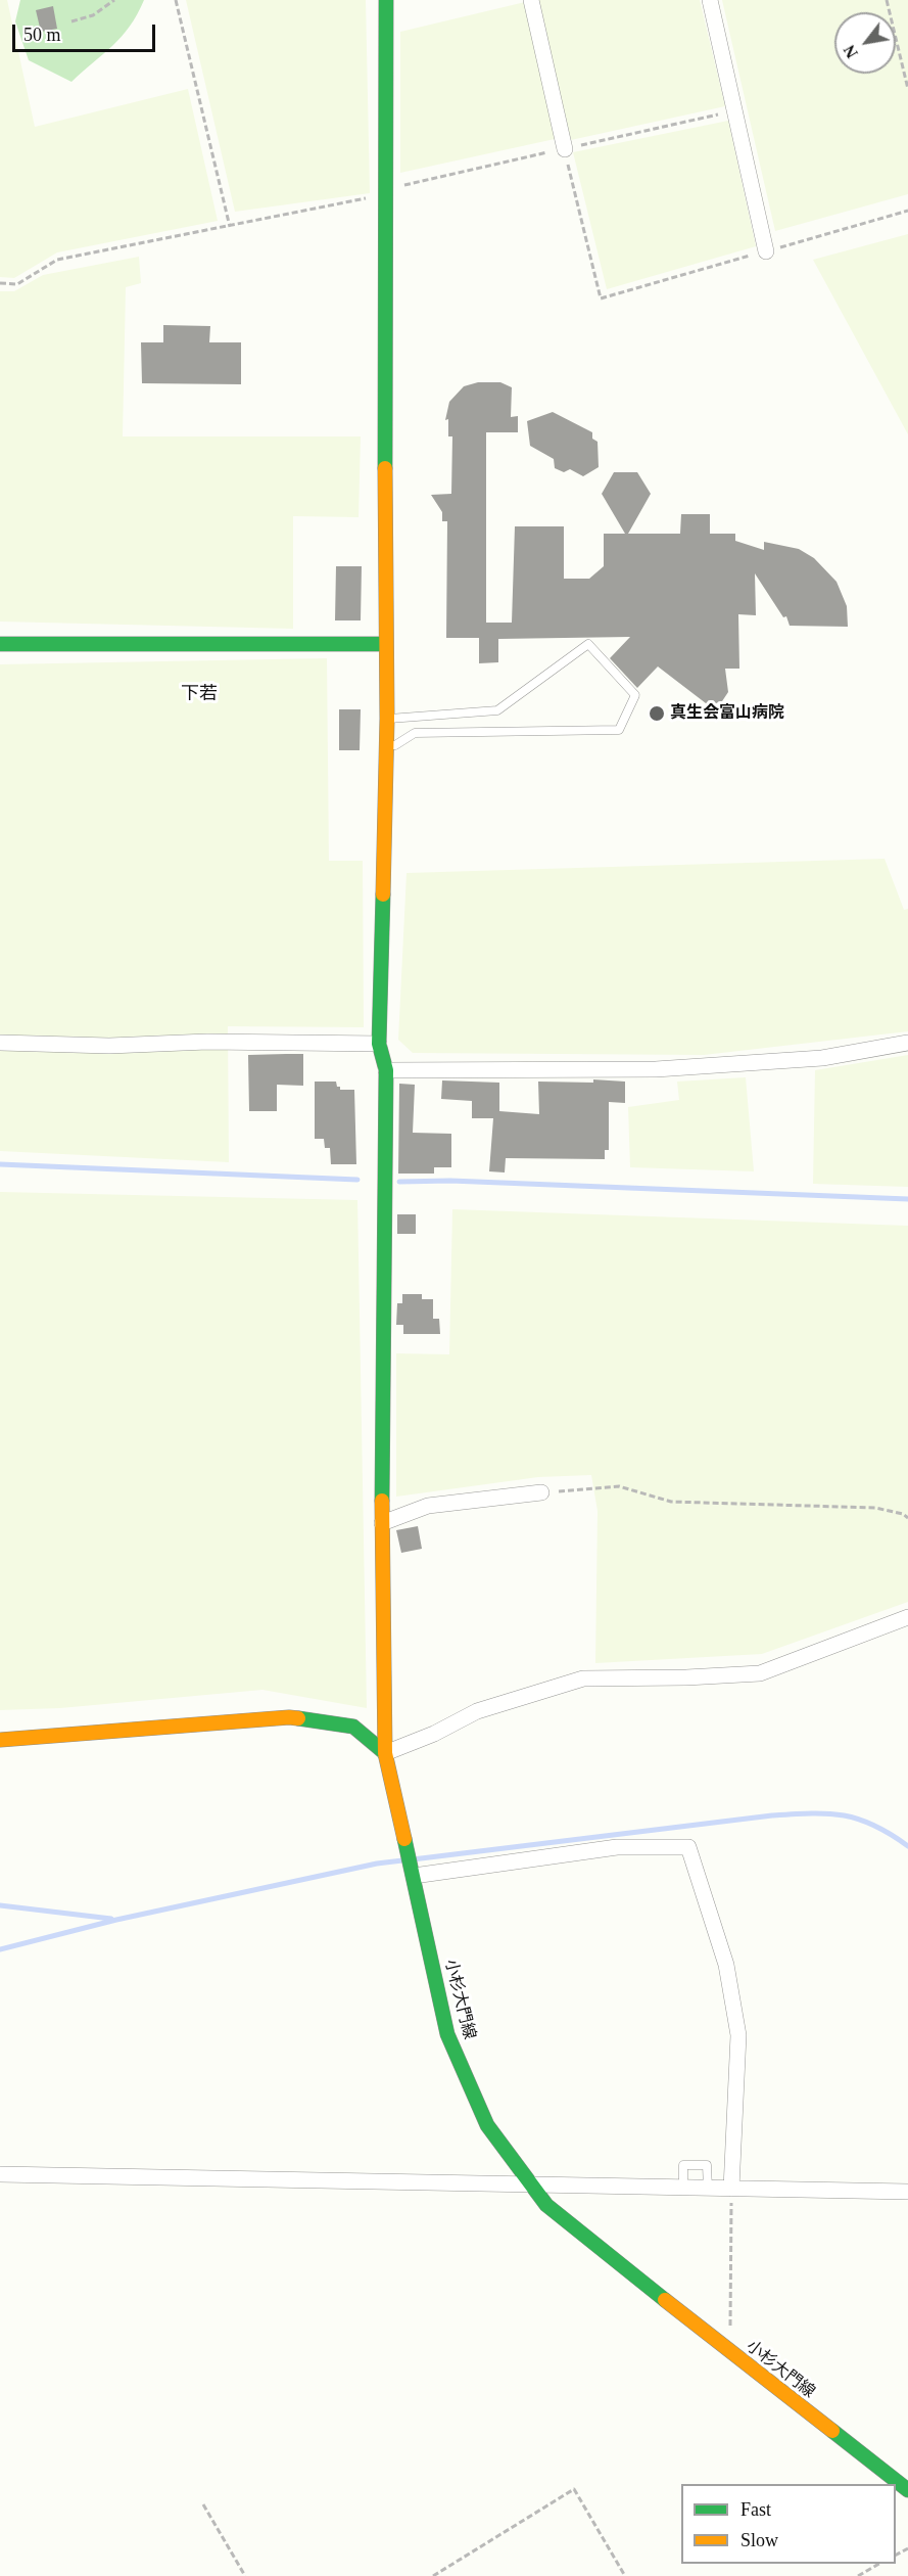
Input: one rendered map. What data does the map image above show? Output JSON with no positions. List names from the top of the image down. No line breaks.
{"streets":{"street":["小杉大門線"]},"districts":["下若"],"places":["真生会富山病院"],"legend":["Fast","Slow"],"scale_bar":"50 m","north":"bottom left"}
